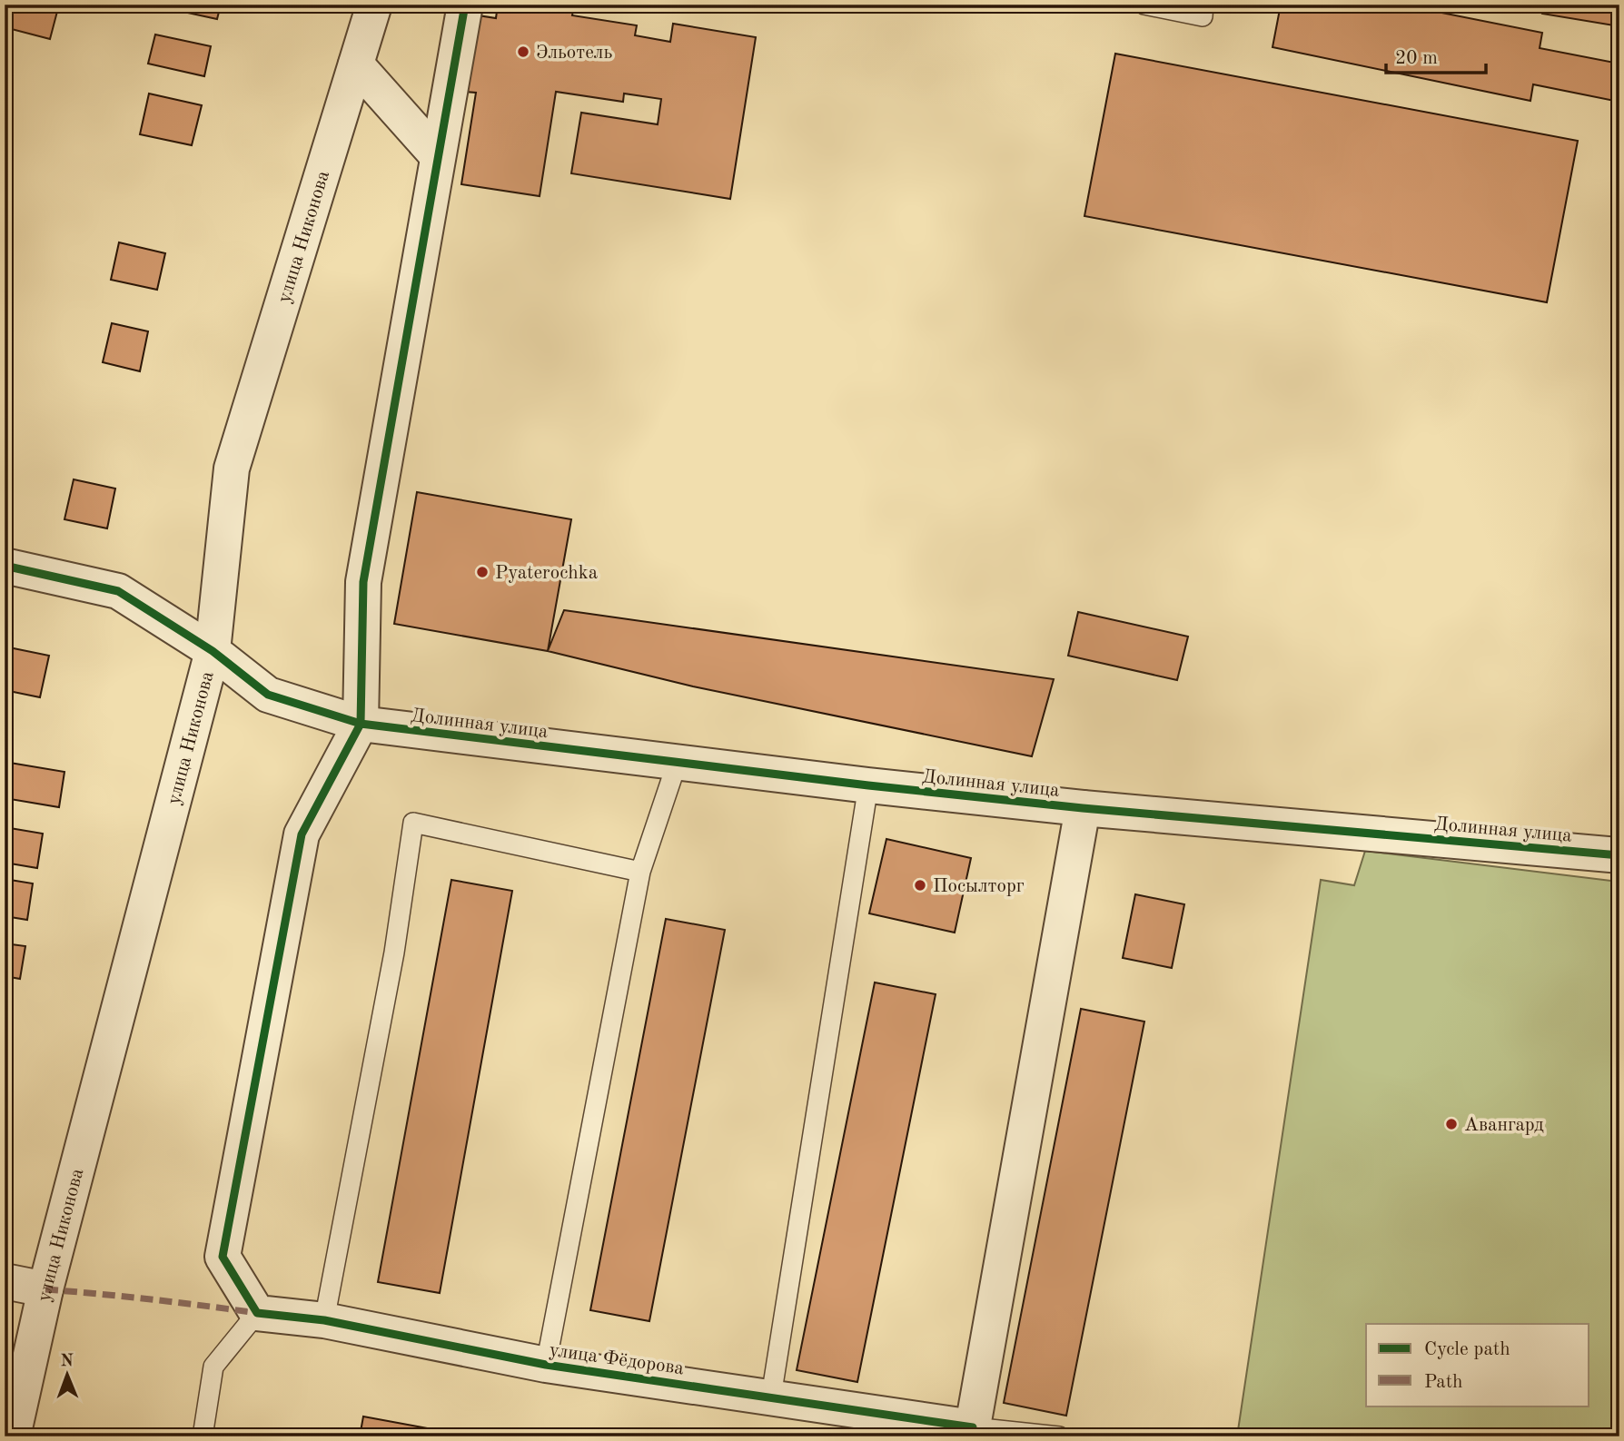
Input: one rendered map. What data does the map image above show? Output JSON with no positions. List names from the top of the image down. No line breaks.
{"streets":{"street":["улица Никонова","Долинная улица","улица Фёдорова"]},"crossings":[["улица Никонова","Долинная улица"]],"places":["Эльотель","Pyaterochka","Посылторг","Авангард"],"legend":["Cycle path","Path"],"scale_bar":"20 m","north":"top"}
